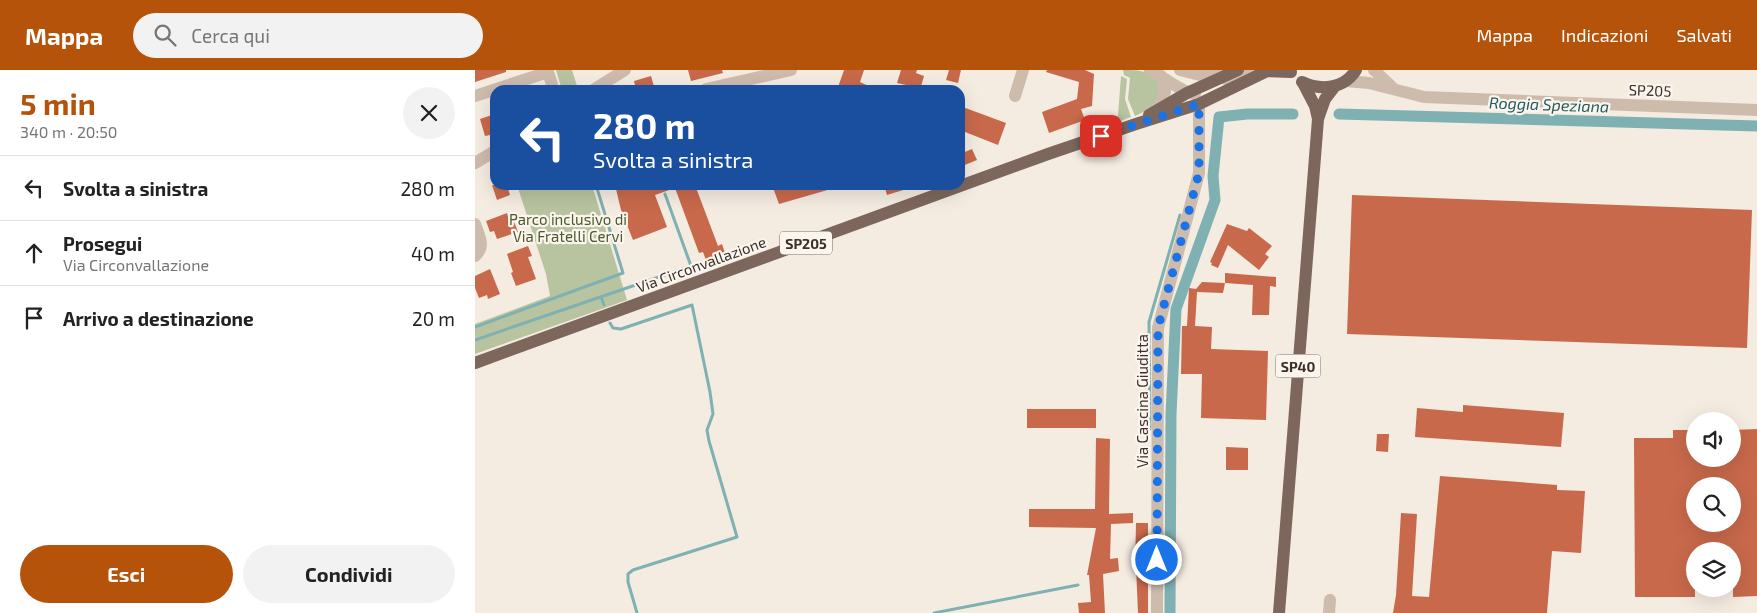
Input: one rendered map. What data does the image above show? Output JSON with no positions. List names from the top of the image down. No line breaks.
{"streets":{"main road":["SP205","Via Circonvallazione","SP40"],"street":["Via Cascina Giuditta"]},"crossings":[["SP205","Via Circonvallazione"],["SP205","SP40"],["SP205","Via Cascina Giuditta"]],"water":["Roggia Speziana"],"parks":["Parco inclusivo di Via Fratelli Cervi"],"page":{"header":"Mappa","search":"Cerca qui","nav":["Mappa","Indicazioni","Salvati"],"heading":["5 min","340 m · 20:50"],"turn":["280 m","Svolta a sinistra"],"list":[{"name":"Svolta a sinistra","value":"280 m"},{"name":"Prosegui","note":"Via Circonvallazione","value":"40 m"},{"name":"Arrivo a destinazione","value":"20 m"}],"buttons":["Esci","Condividi"]}}
